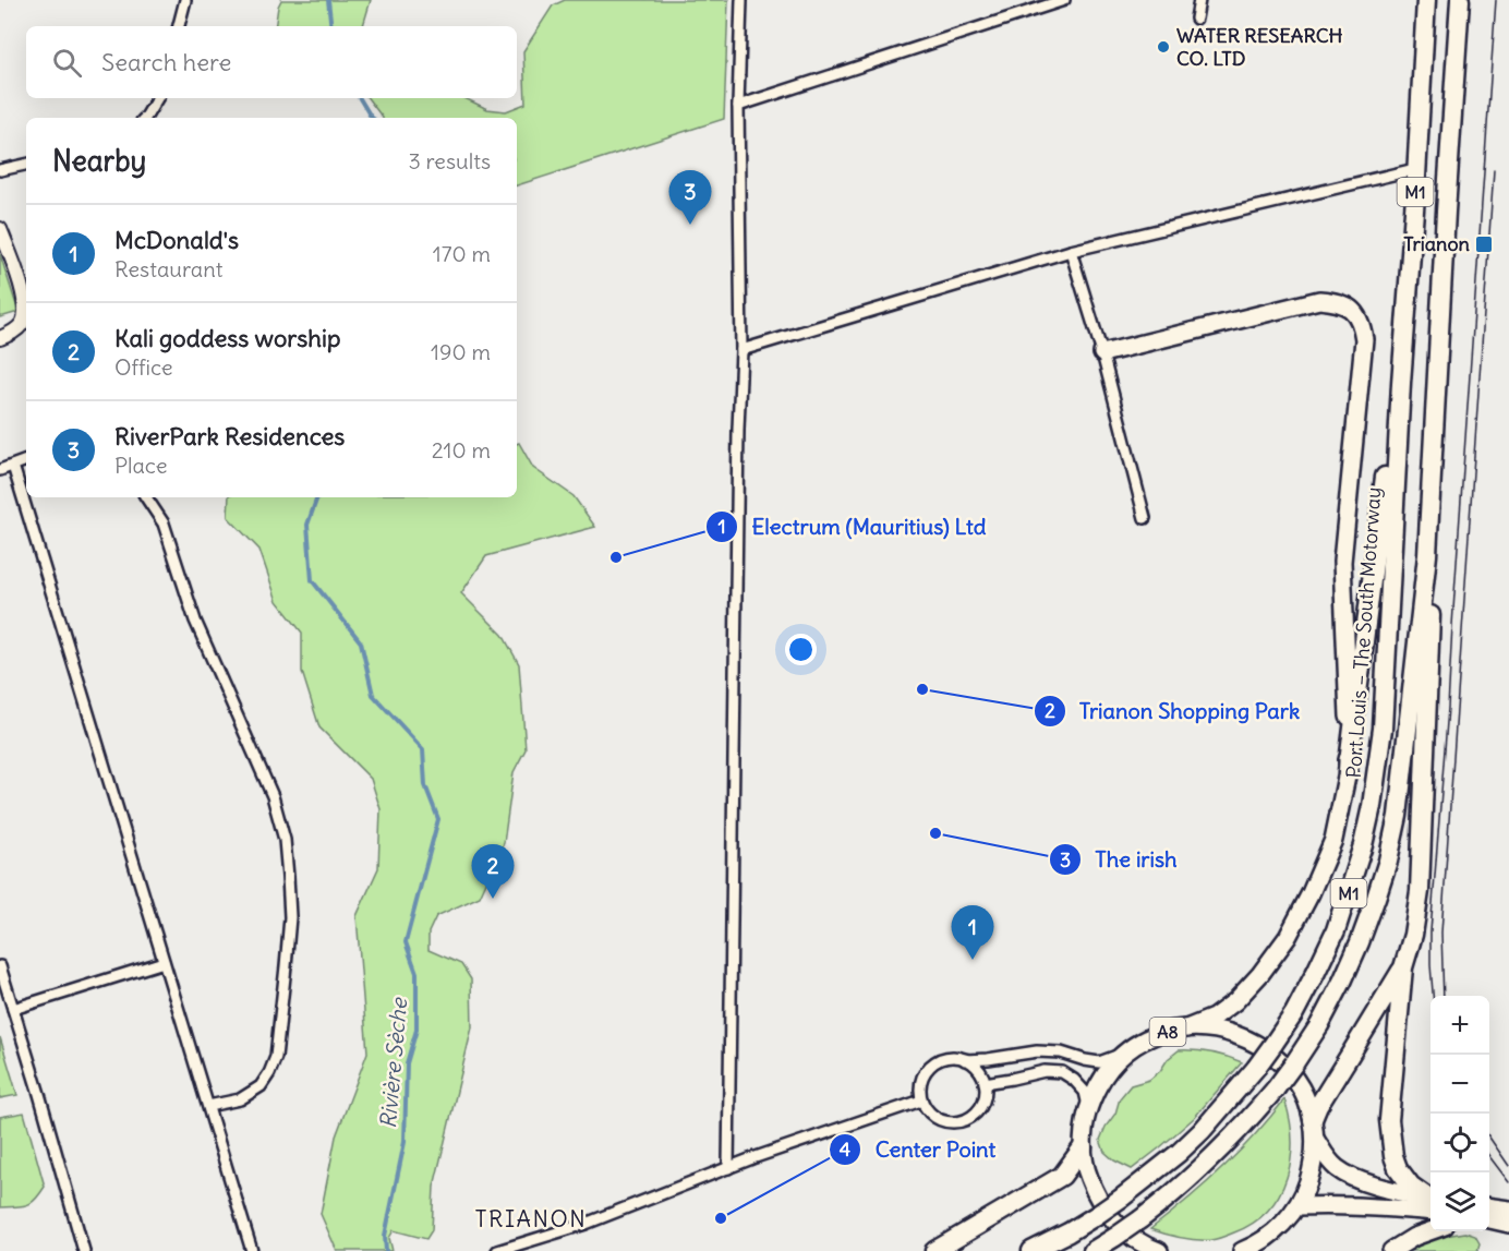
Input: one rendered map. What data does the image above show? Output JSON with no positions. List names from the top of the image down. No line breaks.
{"streets":{"highway":["M1","Port Louis – The South Motorway"],"main road":["A8"]},"districts":["TRIANON"],"water":["Rivière Sèche"],"places":{"other":["WATER RESEARCH CO. LTD","Electrum (Mauritius) Ltd","Trianon Shopping Park","The irish","Center Point"],"transit":["Trianon"]},"page":{"search":"Search here","heading":["Nearby","3 results"],"pins":["3","2","1"],"list":[{"mark":"1","name":"McDonald's","note":"Restaurant","value":"170 m"},{"mark":"2","name":"Kali goddess worship","note":"Office","value":"190 m"},{"mark":"3","name":"RiverPark Residences","note":"Place","value":"210 m"}],"map_buttons":["+","−"]}}
